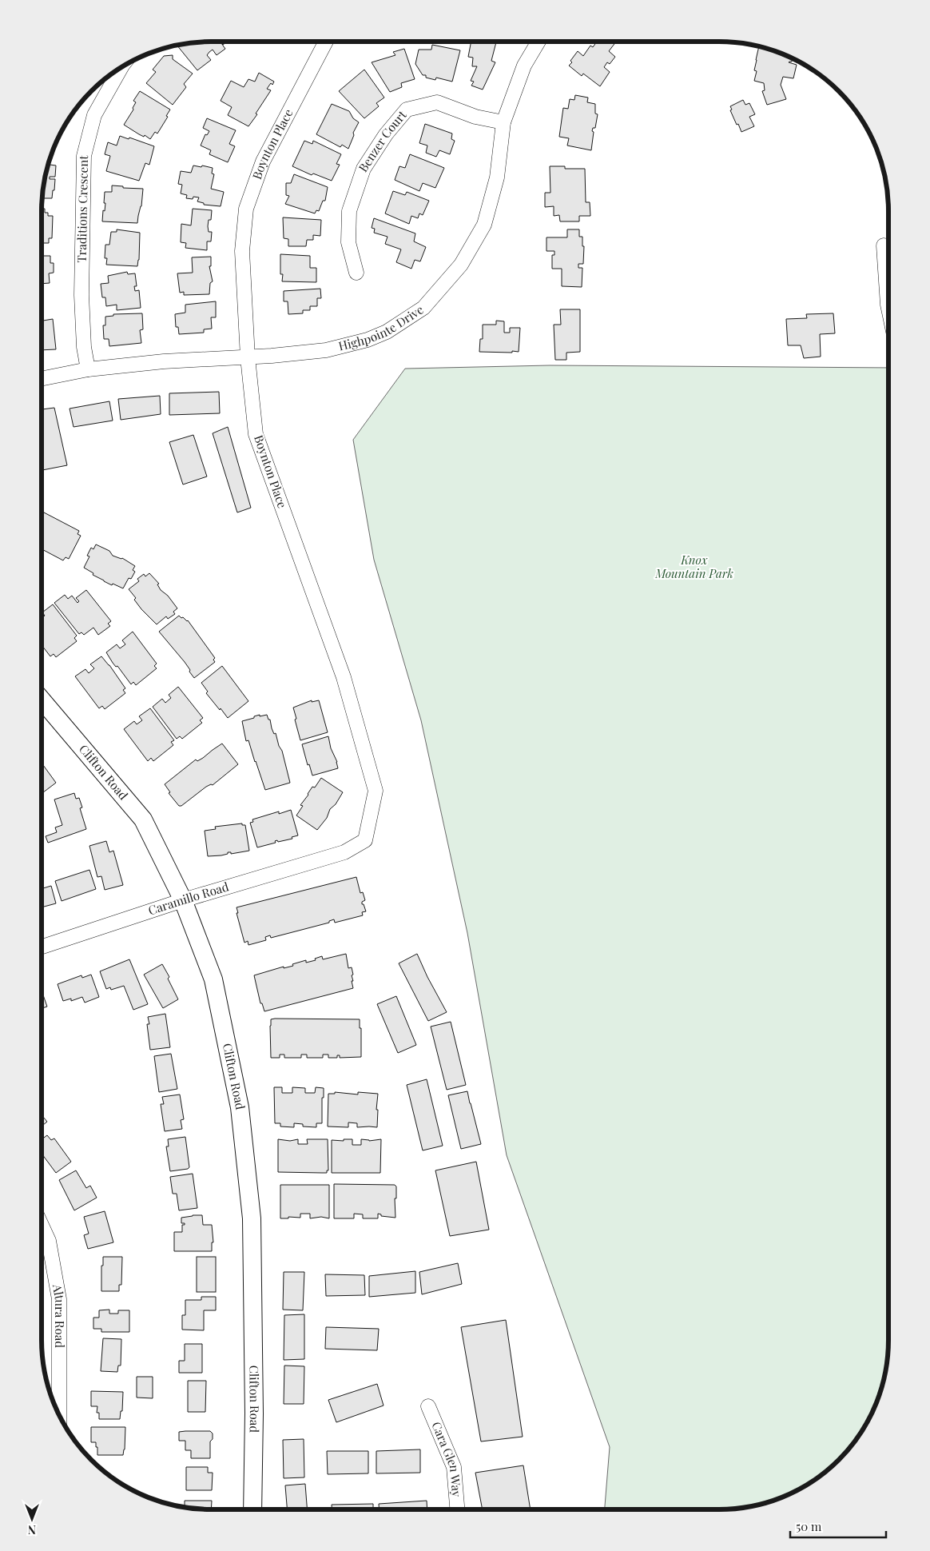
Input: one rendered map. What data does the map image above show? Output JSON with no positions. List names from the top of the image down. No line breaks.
{"streets":{"main road":["Clifton Road"],"street":["Benzer Court","Boynton Place","Traditions Crescent","Highpointe Drive","Caramillo Road","Altura Road","Cara Glen Way"]},"crossings":[["Benzer Court","Highpointe Drive"],["Boynton Place","Highpointe Drive"],["Boynton Place","Caramillo Road"],["Traditions Crescent","Highpointe Drive"],["Clifton Road","Caramillo Road"]],"parks":["Knox Mountain Park"],"scale_bar":"50 m","north":"bottom"}
